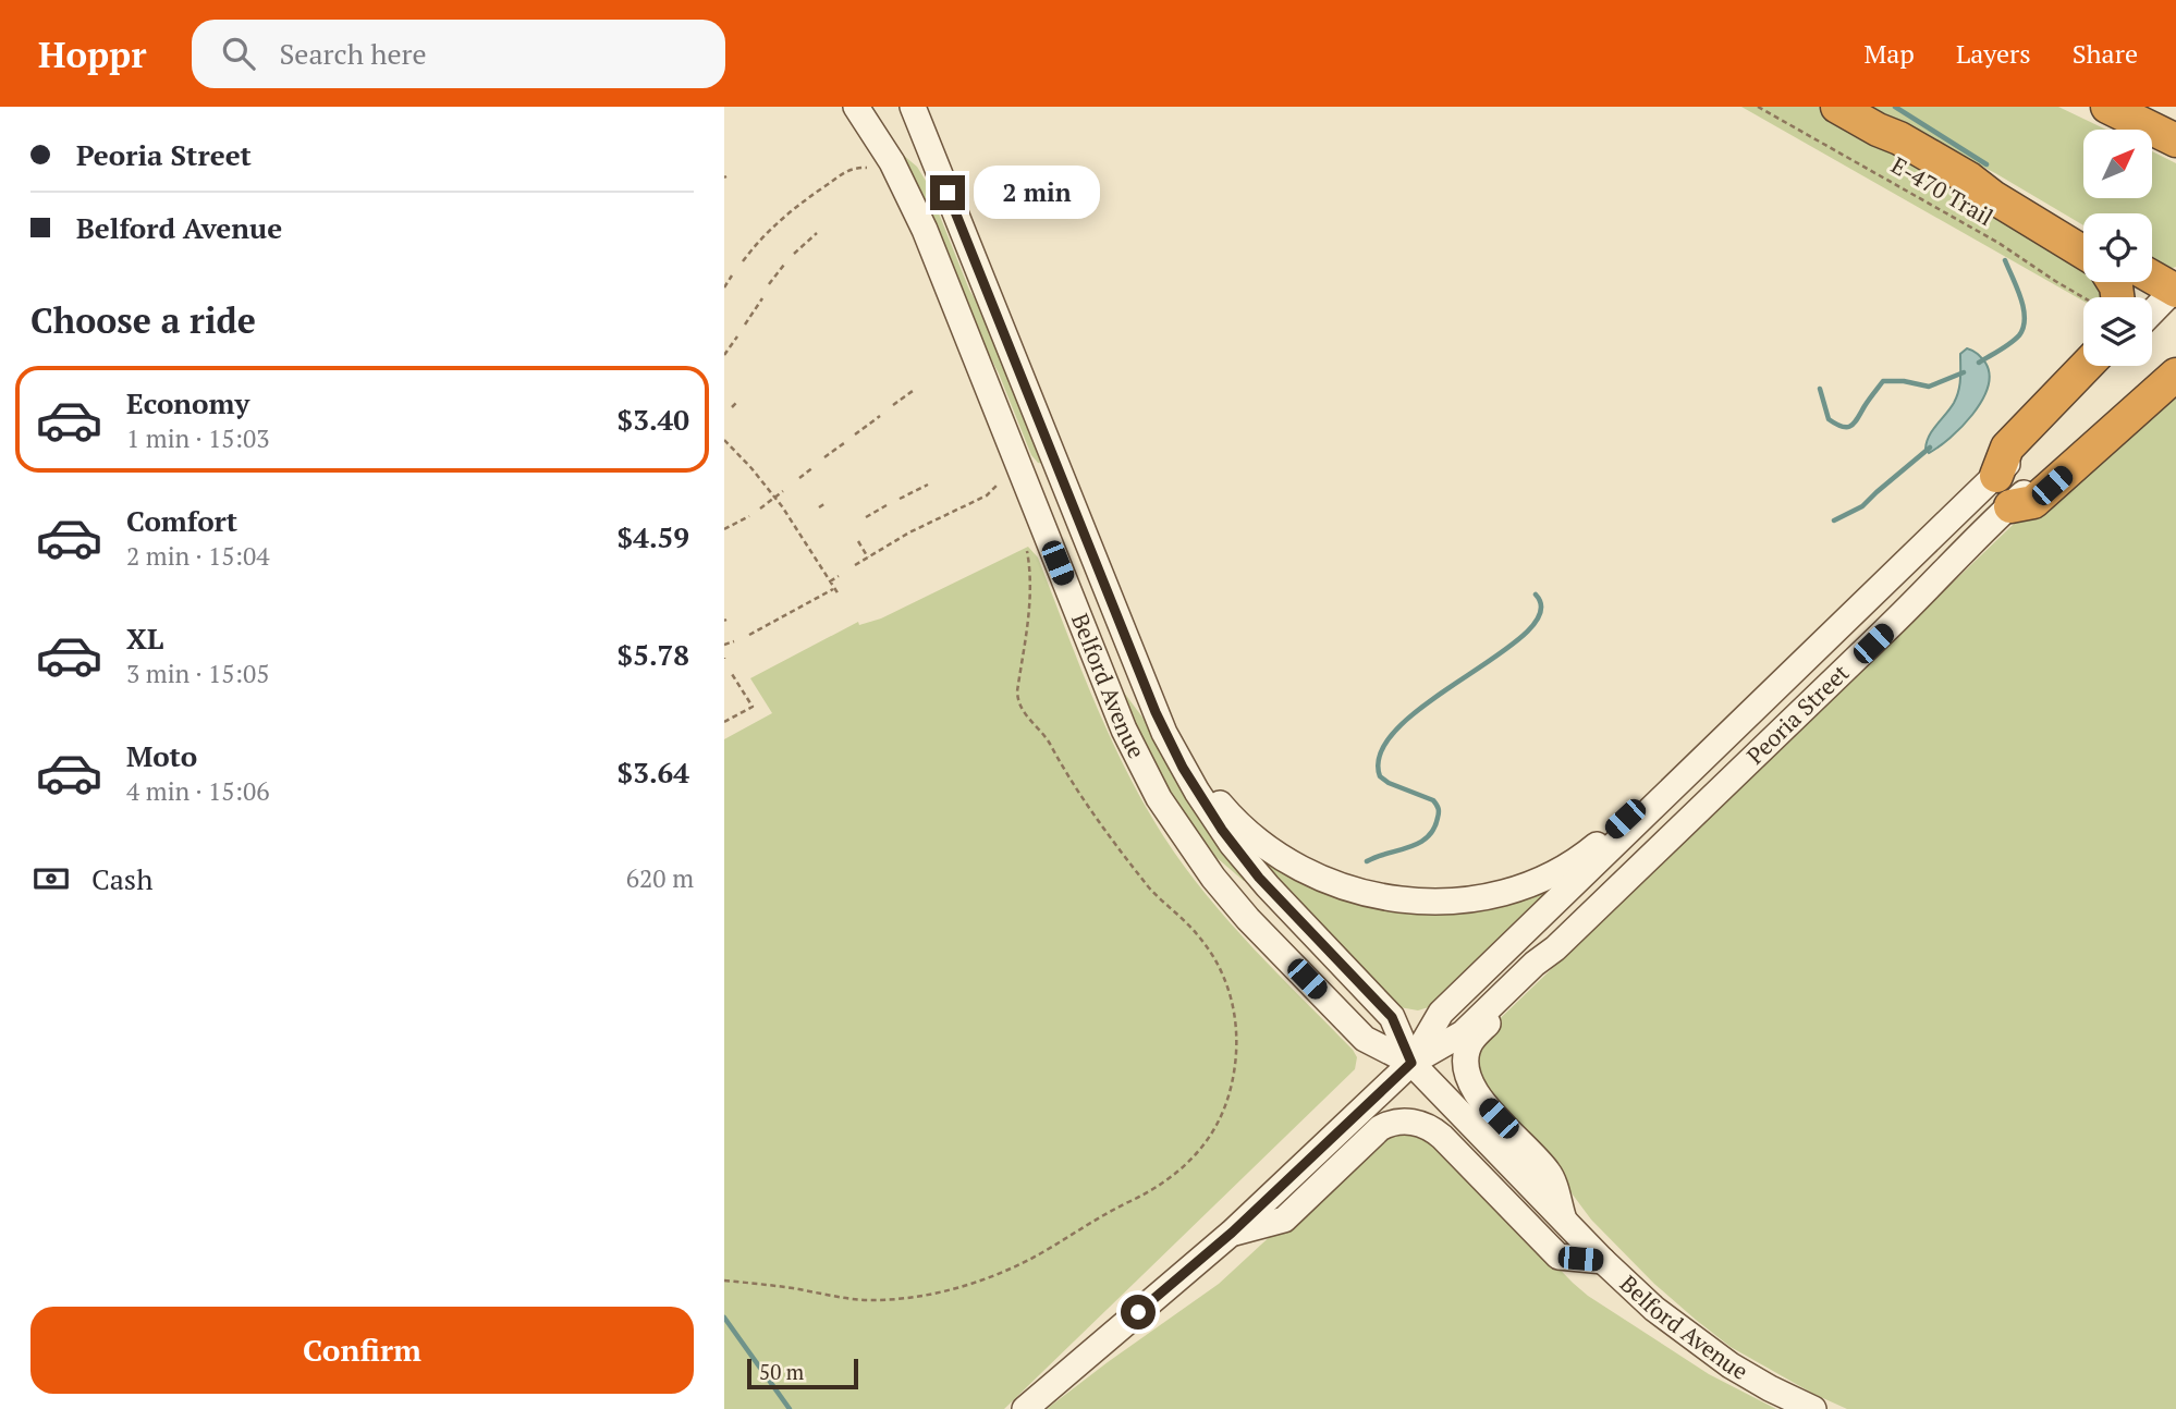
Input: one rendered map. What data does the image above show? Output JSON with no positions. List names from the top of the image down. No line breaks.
{"streets":{"main road":["Belford Avenue","Peoria Street"],"path":["E-470 Trail"]},"crossings":[["Belford Avenue","Peoria Street"]],"scale_bar":"50 m","north":"top right","page":{"header":"Hoppr","search":"Search here","nav":["Map","Layers","Share"],"banner":["Peoria Street","Belford Avenue"],"bubble":"2 min","heading":"Choose a ride","list":[{"name":"Economy","note":"1 min · 15:03","value":"$3.40"},{"name":"Comfort","note":"2 min · 15:04","value":"$4.59"},{"name":"XL","note":"3 min · 15:05","value":"$5.78"},{"name":"Moto","note":"4 min · 15:06","value":"$3.64"}],"pay":["Cash","620 m"],"buttons":"Confirm","scale":"50 m"}}
